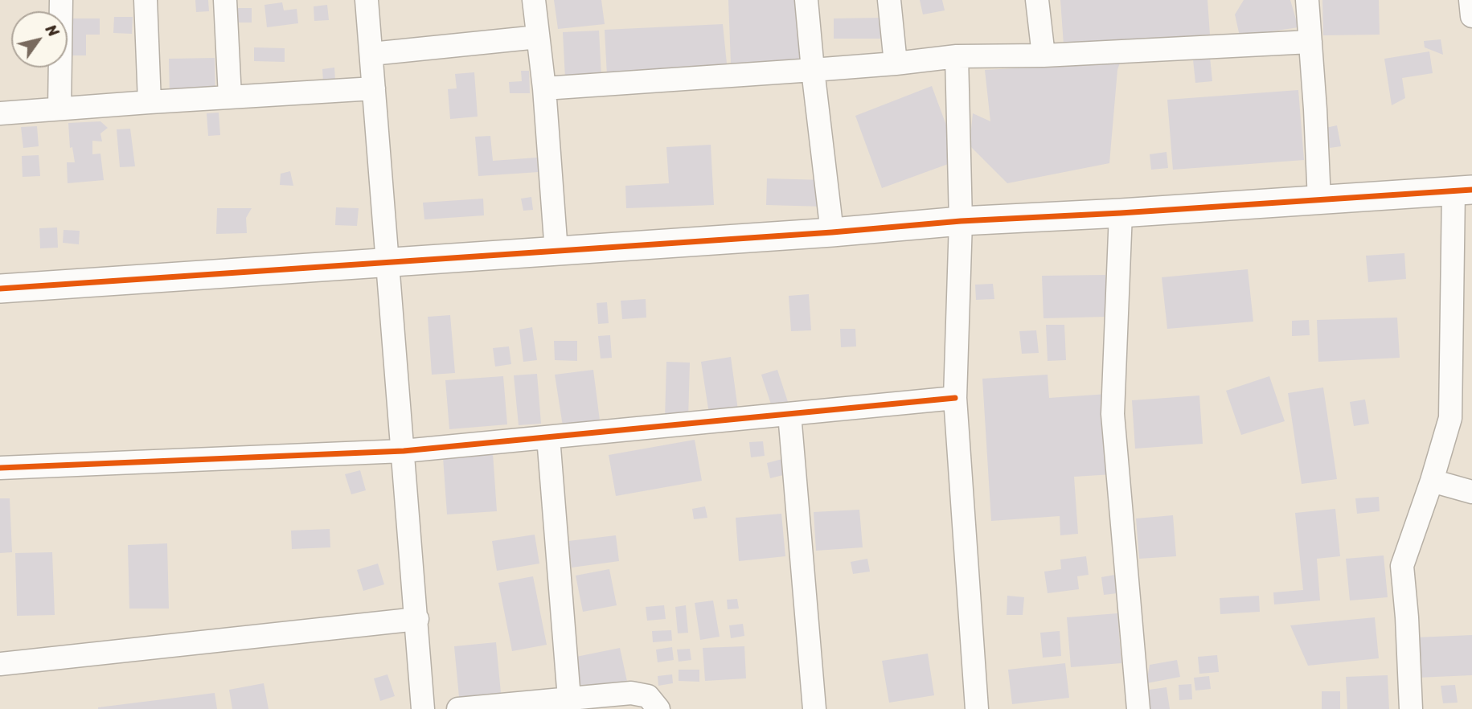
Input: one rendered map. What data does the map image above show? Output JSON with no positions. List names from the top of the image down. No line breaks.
{"north":"top right"}
